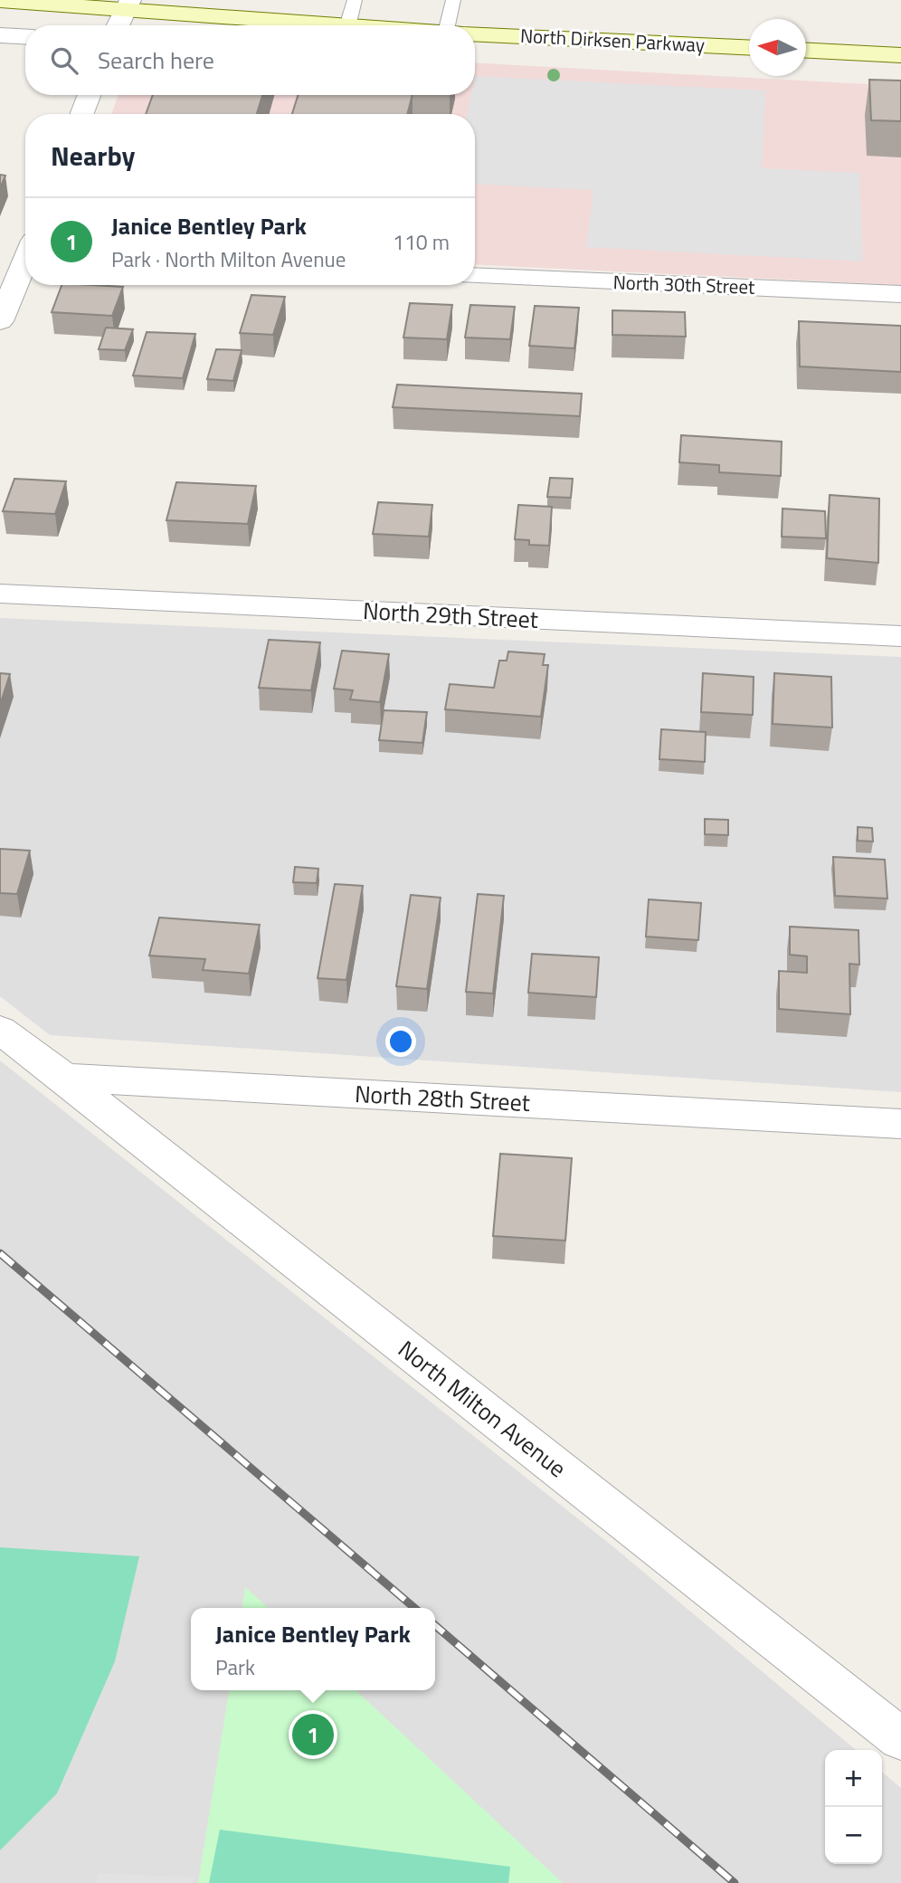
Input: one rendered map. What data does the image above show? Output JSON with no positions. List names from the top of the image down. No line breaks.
{"streets":{"main road":["North Dirksen Parkway"],"street":["North 30th Street","North 29th Street","North 28th Street","North Milton Avenue"]},"crossings":[["North 28th Street","North Milton Avenue"]],"north":"left","page":{"search":"Search here","heading":"Nearby","list":[{"mark":"1","name":"Janice Bentley Park","note":"Park · North Milton Avenue","value":"110 m"}],"popup":["Janice Bentley Park","Park"],"pins":"1","map_buttons":["+","−"]}}
